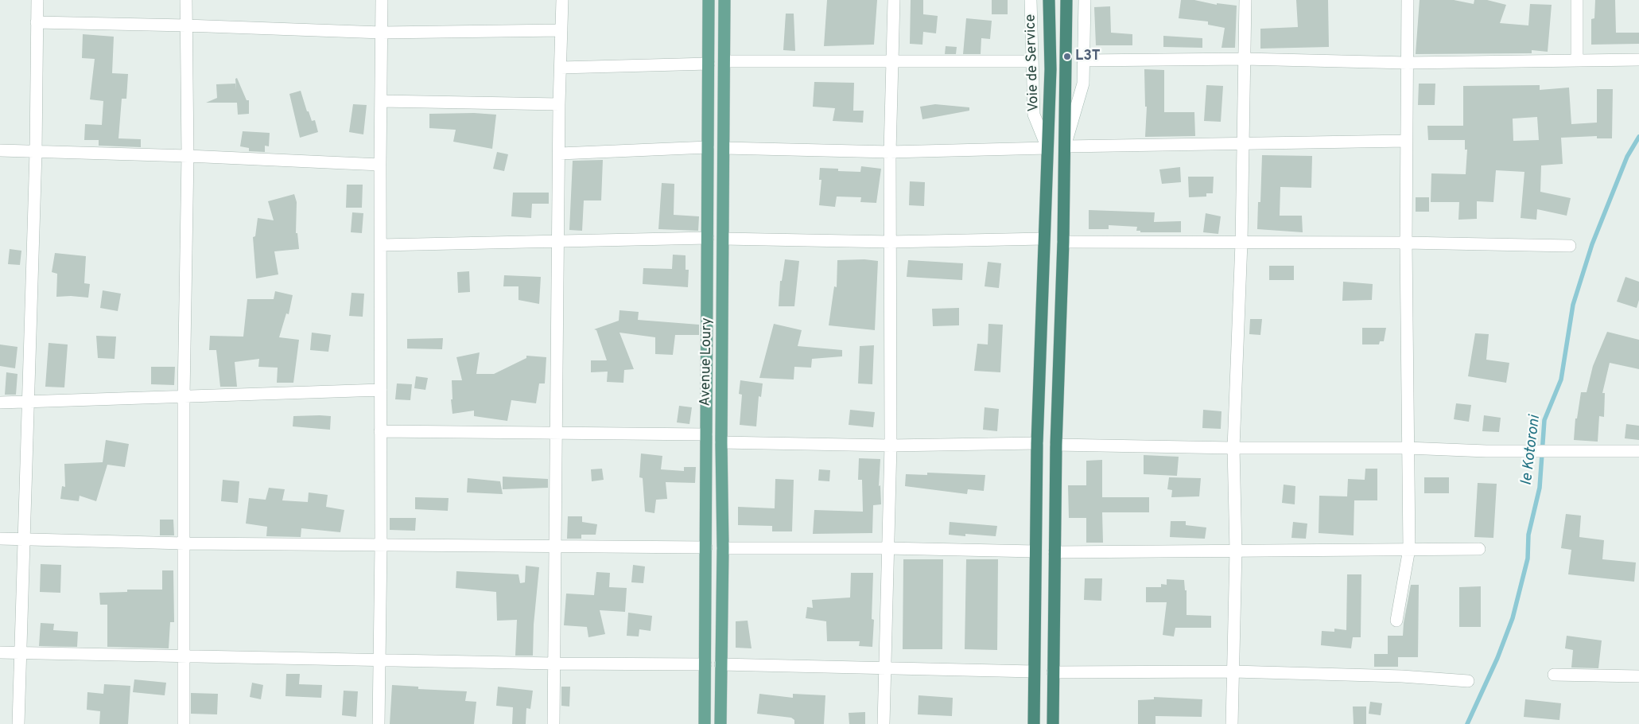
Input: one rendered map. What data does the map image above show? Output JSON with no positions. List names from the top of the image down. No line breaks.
{"streets":{"main road":["Avenue Loury"],"street":["Voie de Service"]},"water":["le Kotoroni"],"places":["L3T"]}
